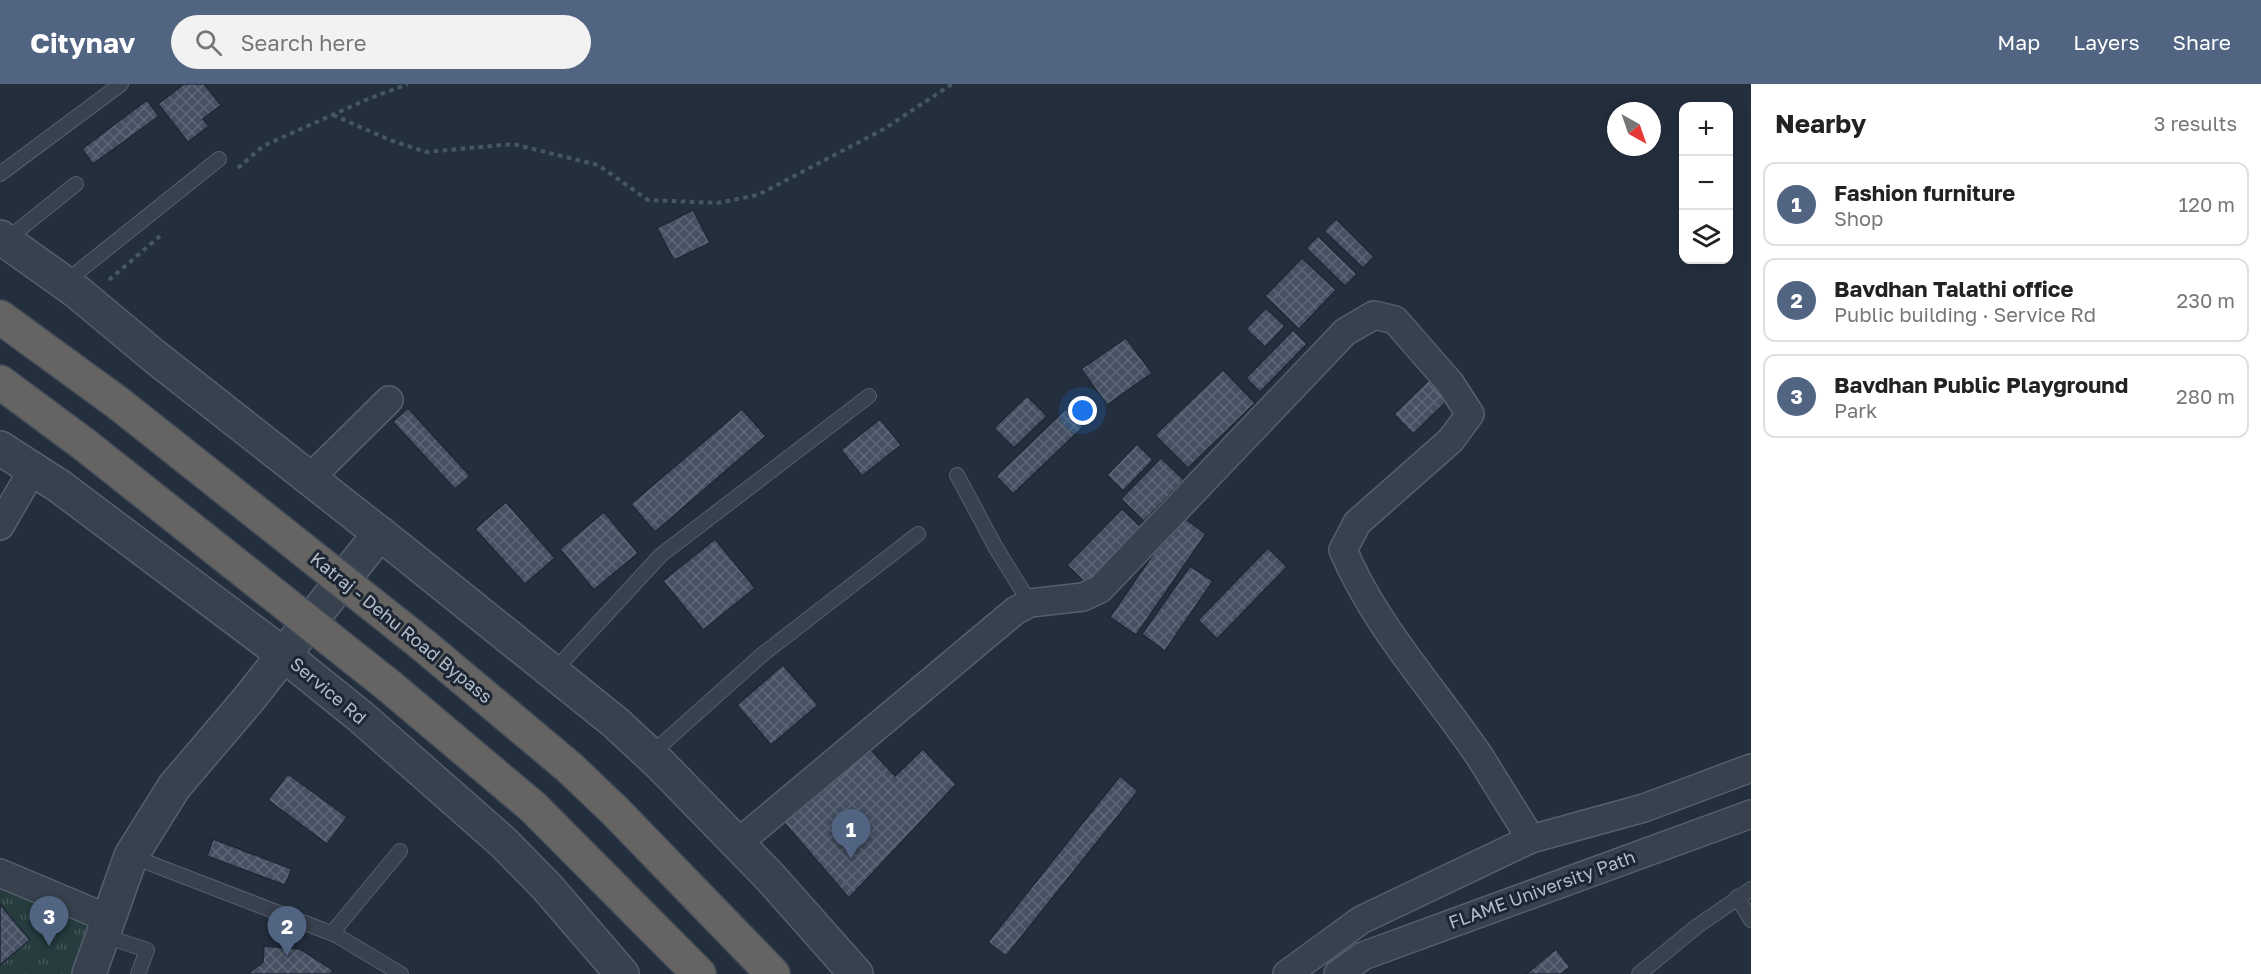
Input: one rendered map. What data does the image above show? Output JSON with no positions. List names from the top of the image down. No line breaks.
{"streets":{"highway":["Katraj - Dehu Road Bypass"],"street":["Service Rd","FLAME University Path"]},"north":"bottom right","page":{"header":"Citynav","search":"Search here","nav":["Map","Layers","Share"],"heading":["Nearby","3 results"],"map_buttons":["+","−"],"list":[{"mark":"1","name":"Fashion furniture","note":"Shop","value":"120 m"},{"mark":"2","name":"Bavdhan Talathi office","note":"Public building · Service Rd","value":"230 m"},{"mark":"3","name":"Bavdhan Public Playground","note":"Park","value":"280 m"}],"pins":["1","3","2"]}}
